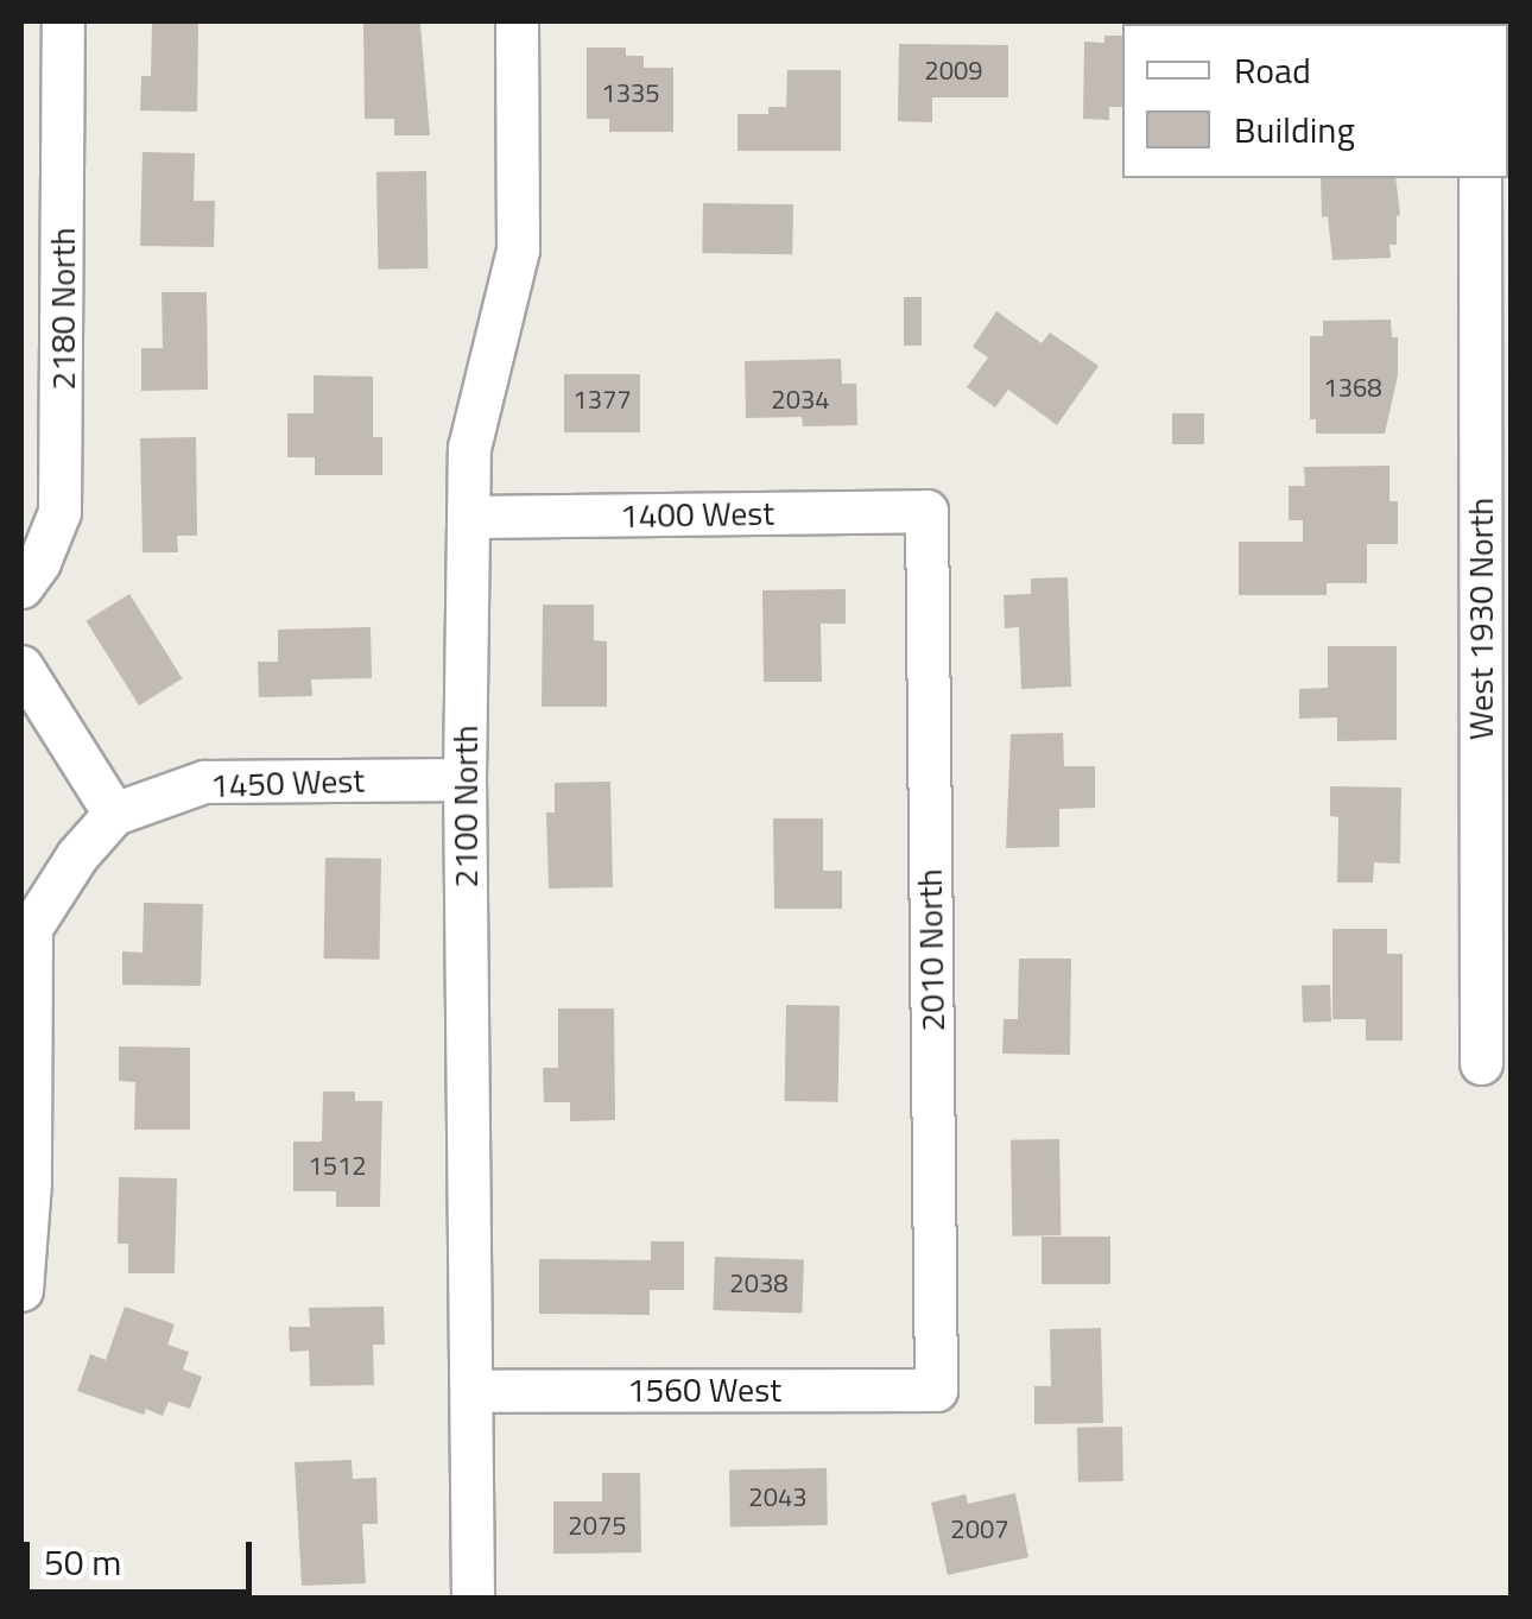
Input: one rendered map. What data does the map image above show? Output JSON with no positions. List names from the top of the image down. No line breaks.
{"streets":{"street":["2180 North","1400 West","West 1930 North","1450 West","2100 North","2010 North","1560 West"]},"crossings":[["1400 West","2100 North"],["1400 West","2010 North"],["1450 West","2100 North"],["2100 North","1560 West"],["2010 North","1560 West"]],"house_numbers":["2009","1335","1368","1377","2034","1512","2038","2043","2075","2007"],"legend":["Road","Building"],"scale_bar":"50 m"}
